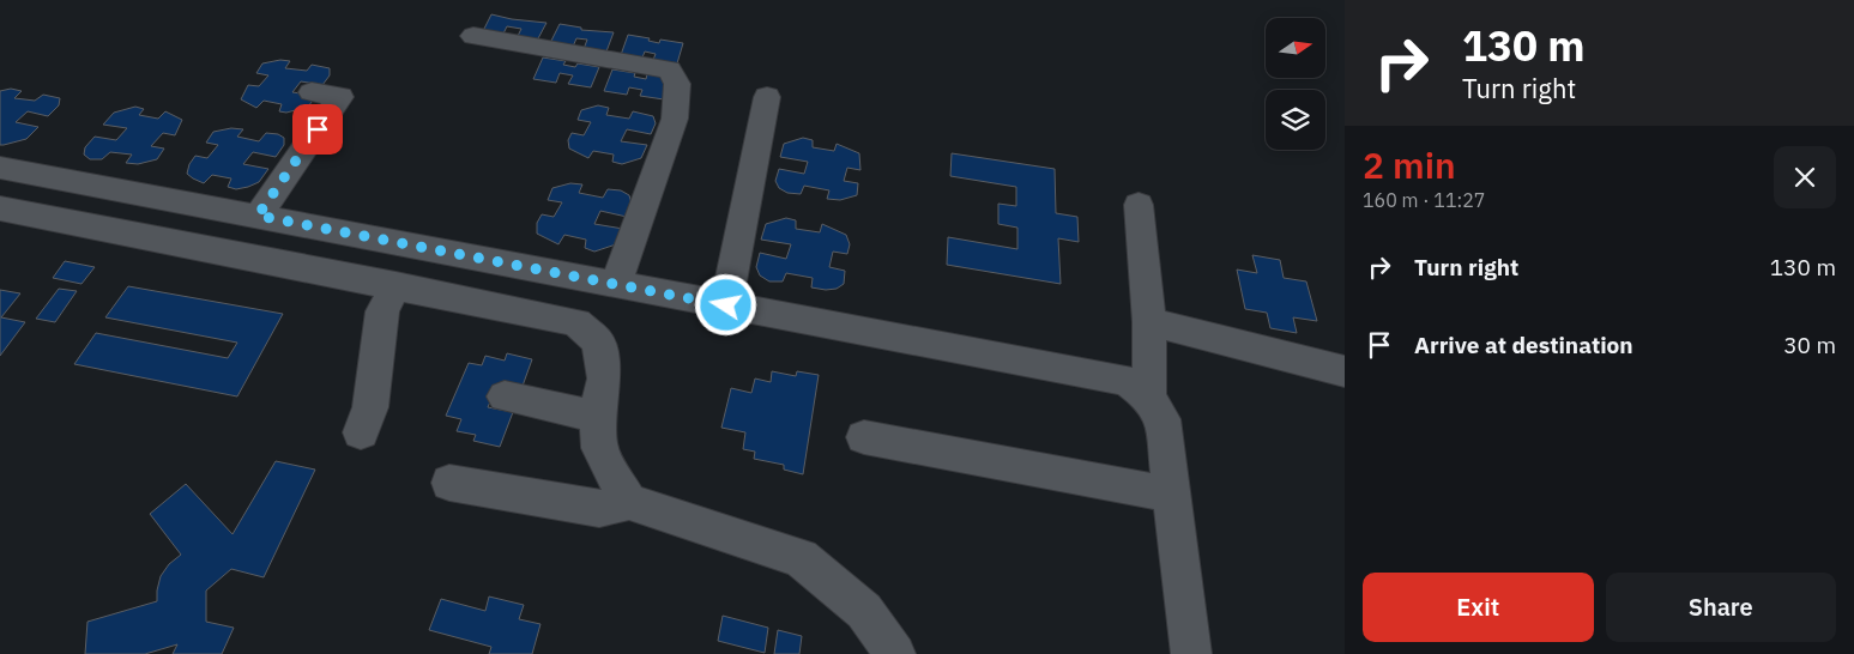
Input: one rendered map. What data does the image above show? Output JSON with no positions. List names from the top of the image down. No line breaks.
{"north":"right","page":{"turn":["130 m","Turn right"],"heading":["2 min","160 m · 11:27"],"list":[{"name":"Turn right","value":"130 m"},{"name":"Arrive at destination","value":"30 m"}],"buttons":["Exit","Share"]}}
